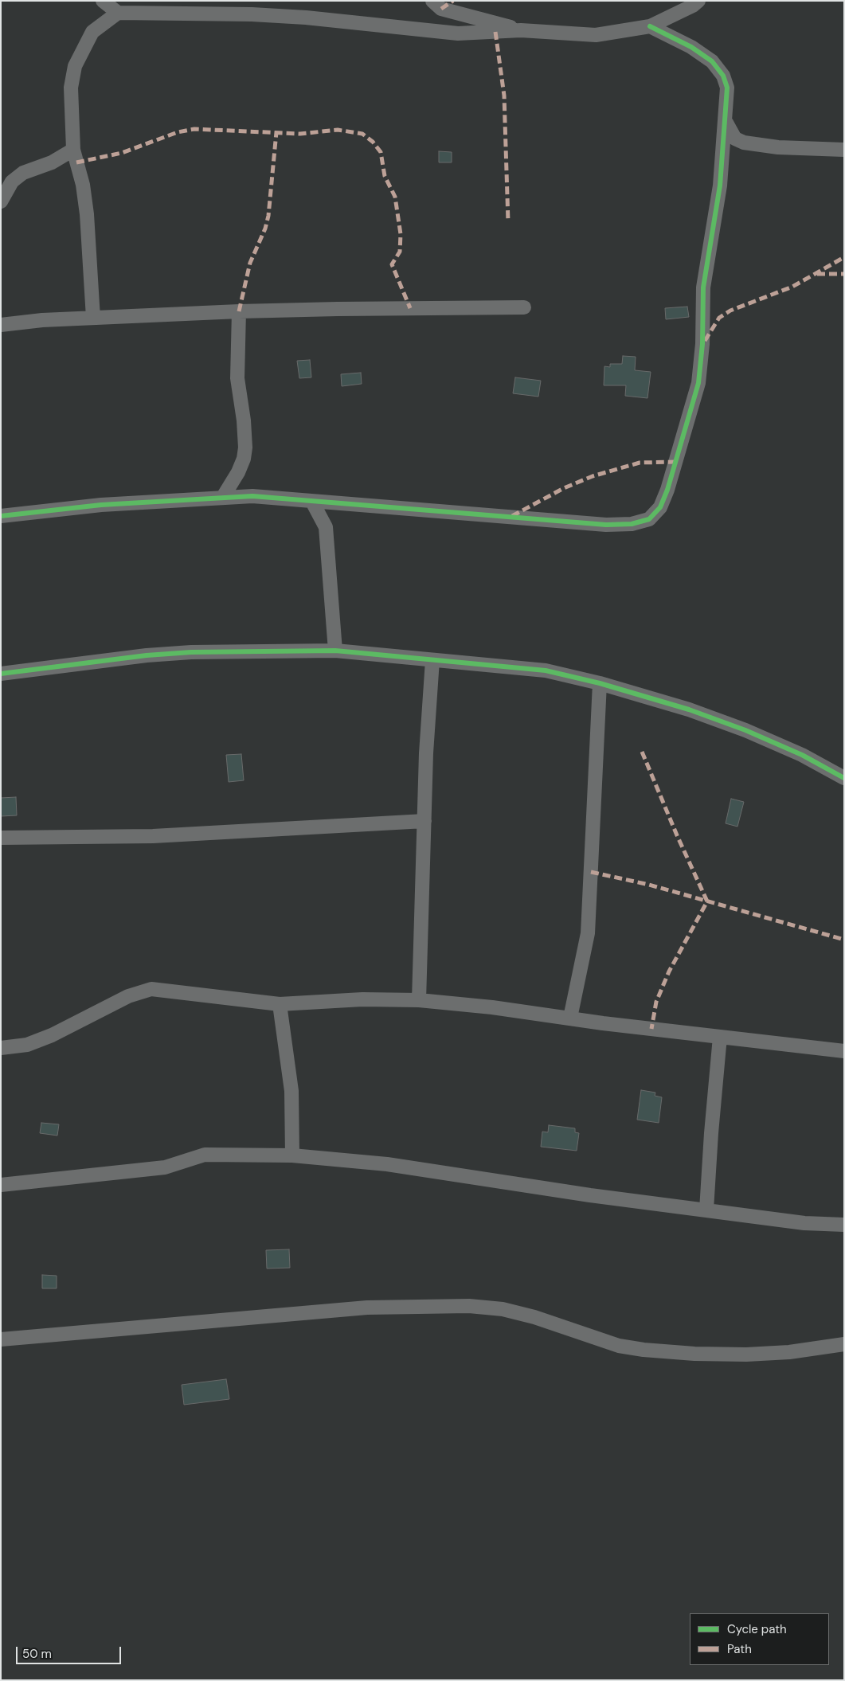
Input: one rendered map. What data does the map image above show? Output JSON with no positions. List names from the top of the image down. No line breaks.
{"legend":["Cycle path","Path"],"scale_bar":"50 m"}
